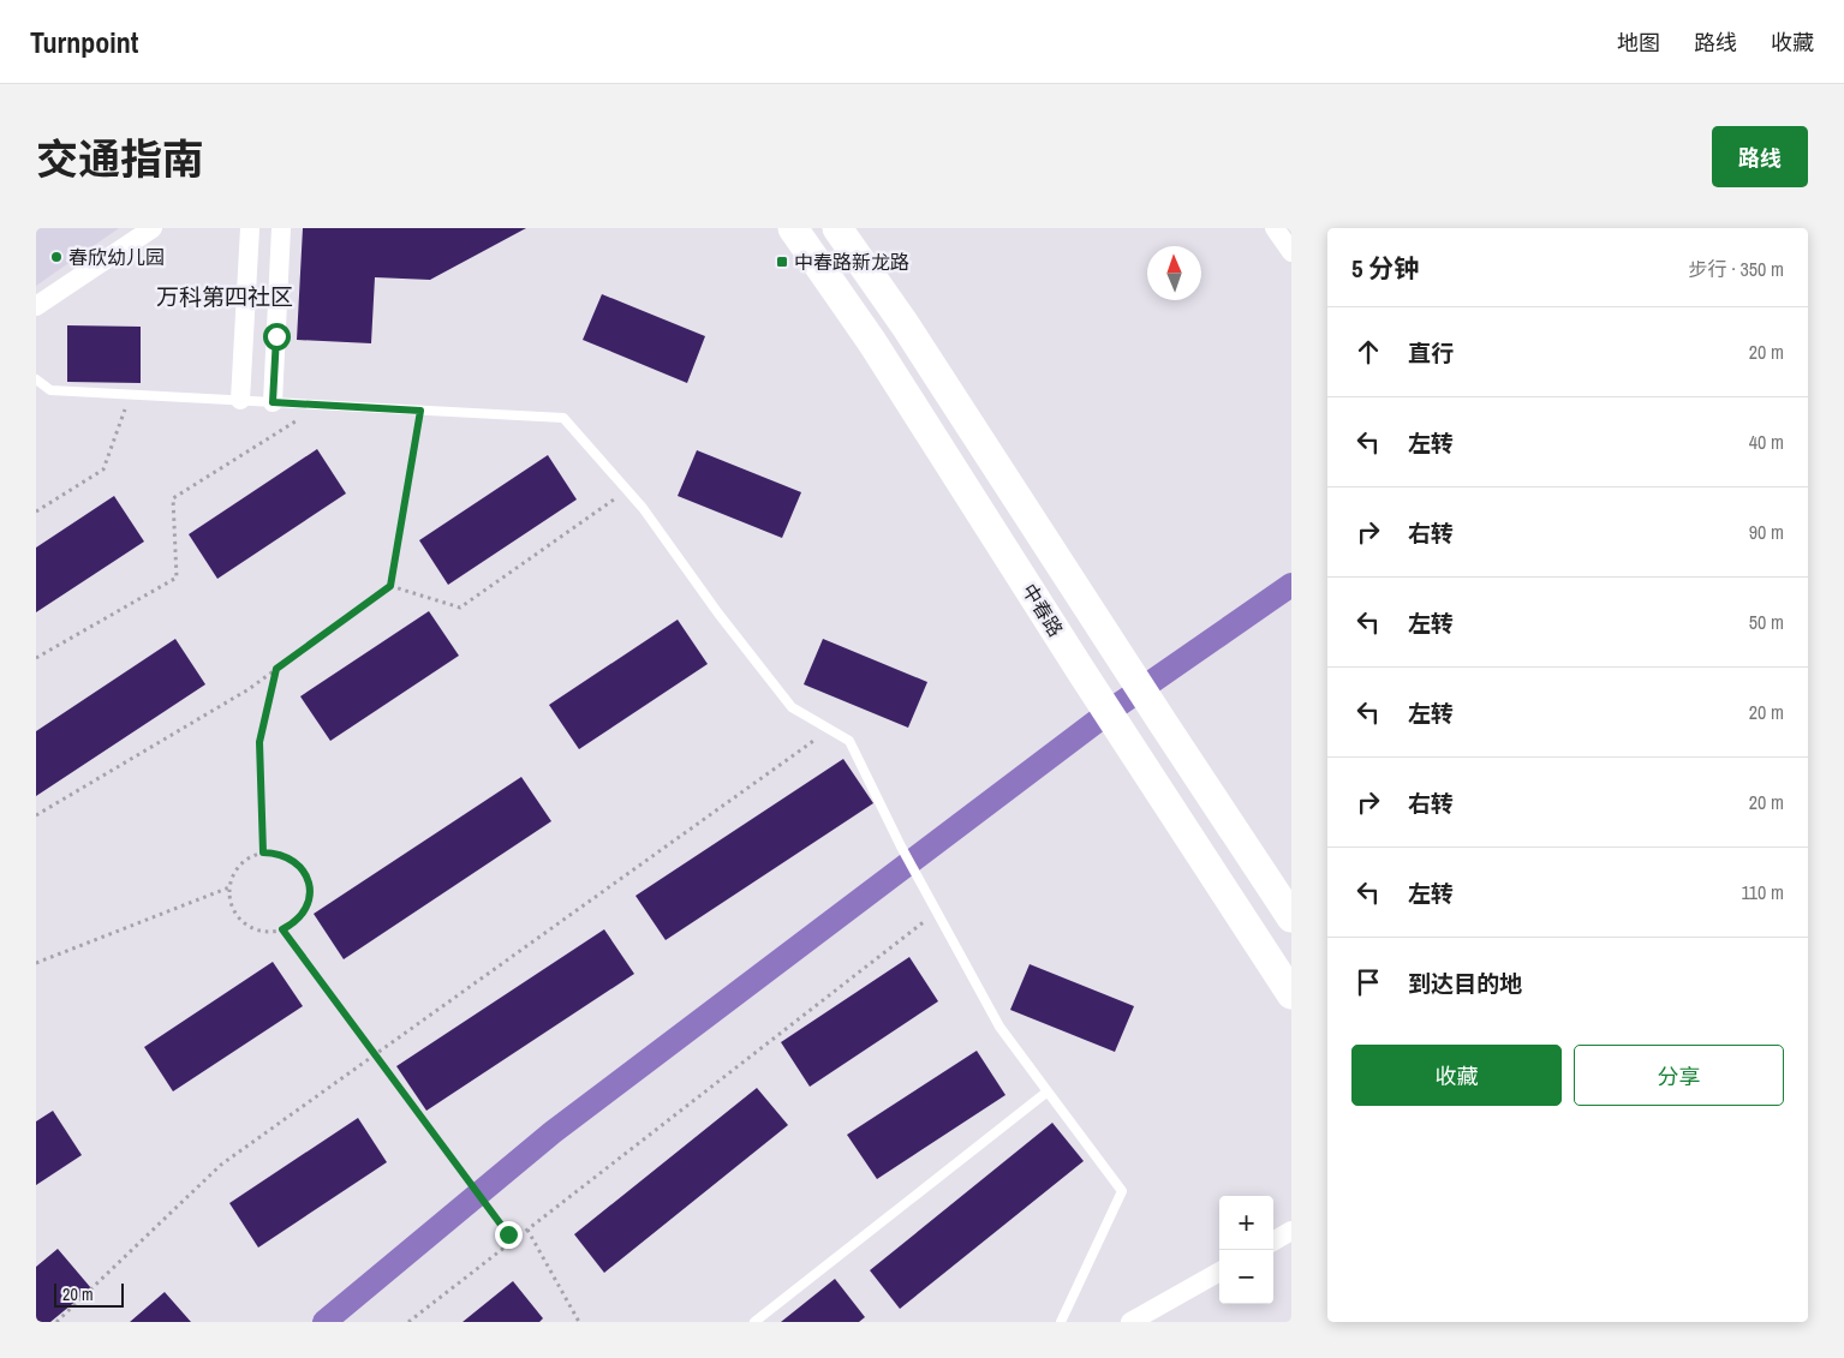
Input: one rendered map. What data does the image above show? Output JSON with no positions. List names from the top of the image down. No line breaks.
{"streets":{"main road":["中春路"]},"districts":["万科第四社区"],"places":{"other":["春欣幼儿园"],"transit":["中春路新龙路"]},"scale_bar":"20 m","north":"top","page":{"header":"Turnpoint","nav":["地图","路线","收藏"],"title":"交通指南","buttons":["路线",["收藏","分享"]],"heading":["5 分钟","步行 · 350 m"],"list":[["直行","20 m"],["左转","40 m"],["右转","90 m"],["左转","50 m"],["左转","20 m"],["右转","20 m"],["左转","110 m"],"到达目的地"],"map_buttons":["+","−"],"scale":"20 m"}}
